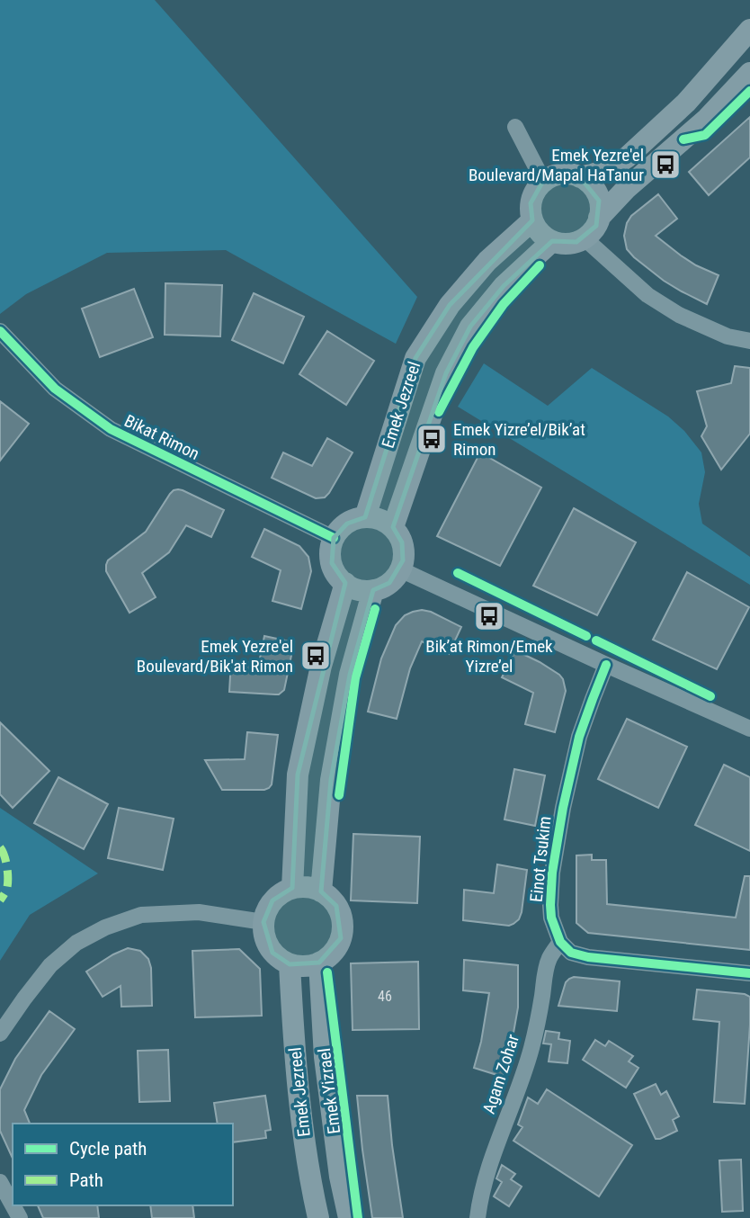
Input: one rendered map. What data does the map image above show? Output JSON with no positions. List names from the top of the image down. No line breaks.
{"streets":{"main road":["Emek Jezreel","Emek Yizrael"],"street":["Bikat Rimon","Einot Tsukim","Agam Zohar"]},"crossings":[["Emek Jezreel","Bikat Rimon"],["Emek Jezreel","Emek Yizrael"],["Einot Tsukim","Agam Zohar"]],"places":{"bus stop":["Emek Yezre'el Boulevard/Mapal HaTanur","Emek Yizre’el/Bik’at Rimon","Bik’at Rimon/Emek Yizre’el","Emek Yezre'el Boulevard/Bik'at Rimon"]},"house_numbers":["46"],"legend":["Cycle path","Path"]}
